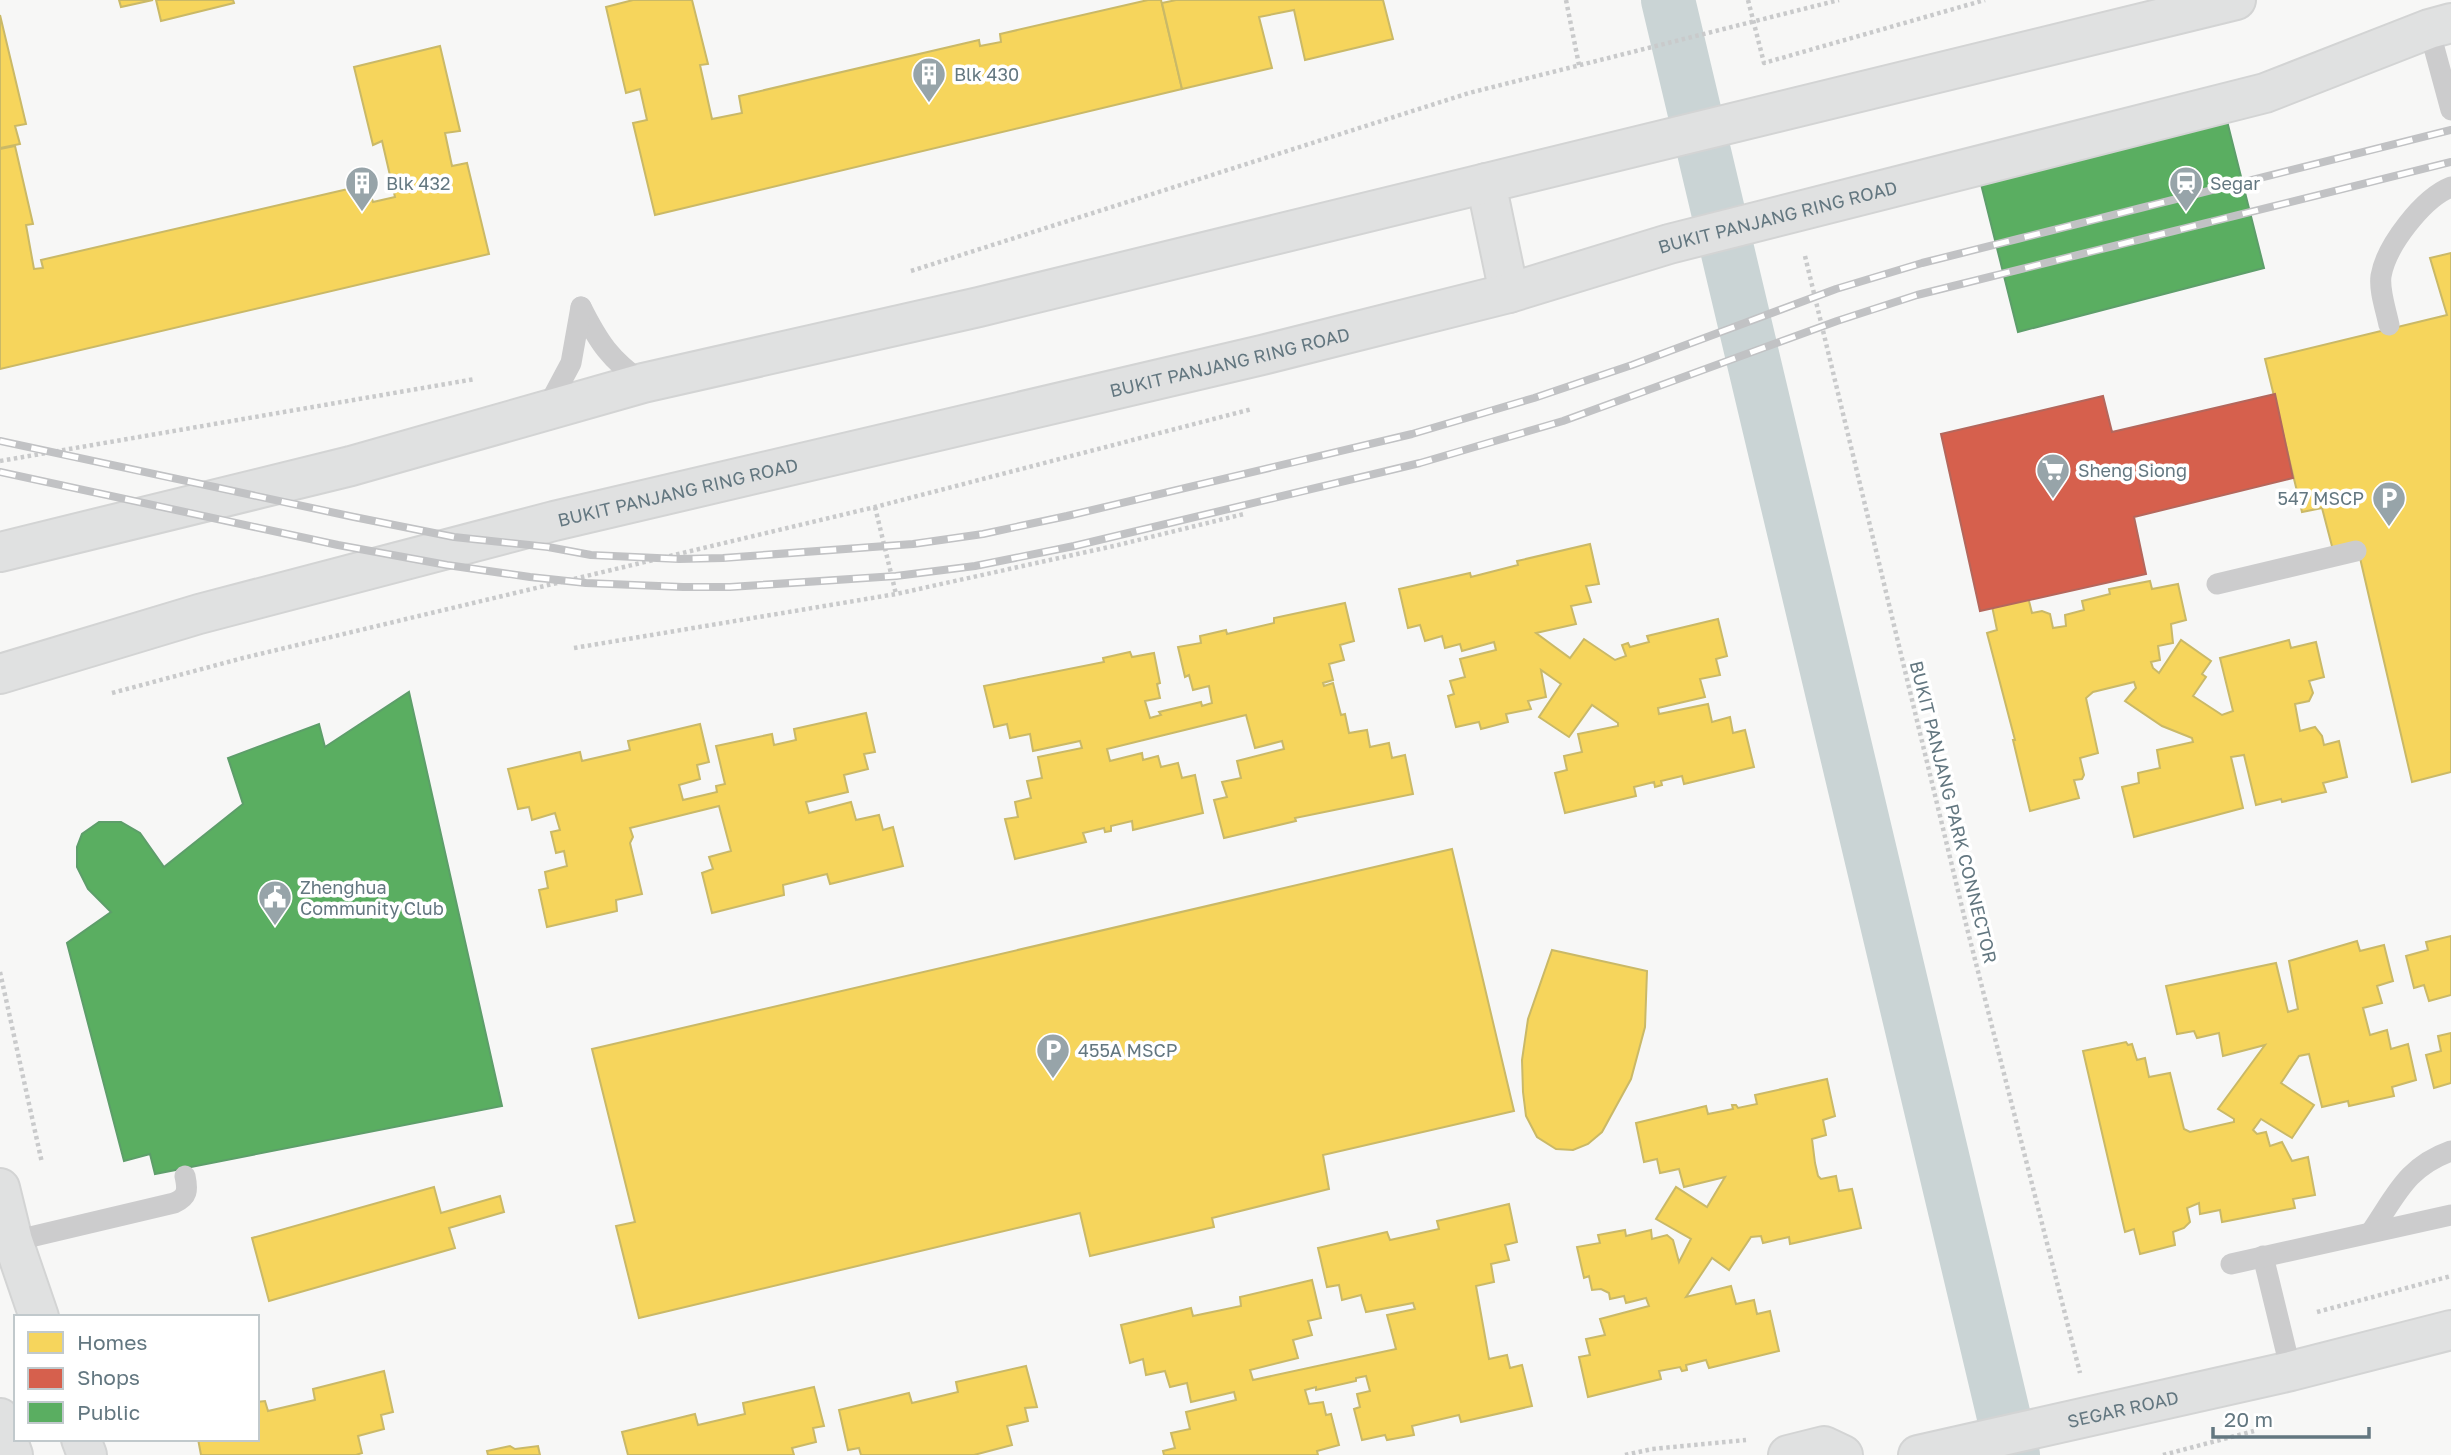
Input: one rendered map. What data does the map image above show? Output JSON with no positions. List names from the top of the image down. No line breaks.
{"streets":{"main road":["BUKIT PANJANG RING ROAD","SEGAR ROAD"],"path":["BUKIT PANJANG PARK CONNECTOR"]},"places":{"building":["Blk 430","Blk 432"],"station":["Segar"],"supermarket":["Sheng Siong"],"parking":["547 MSCP","455A MSCP"],"public building":["Zhenghua Community Club"]},"legend":["Homes","Shops","Public"],"scale_bar":"20 m"}
